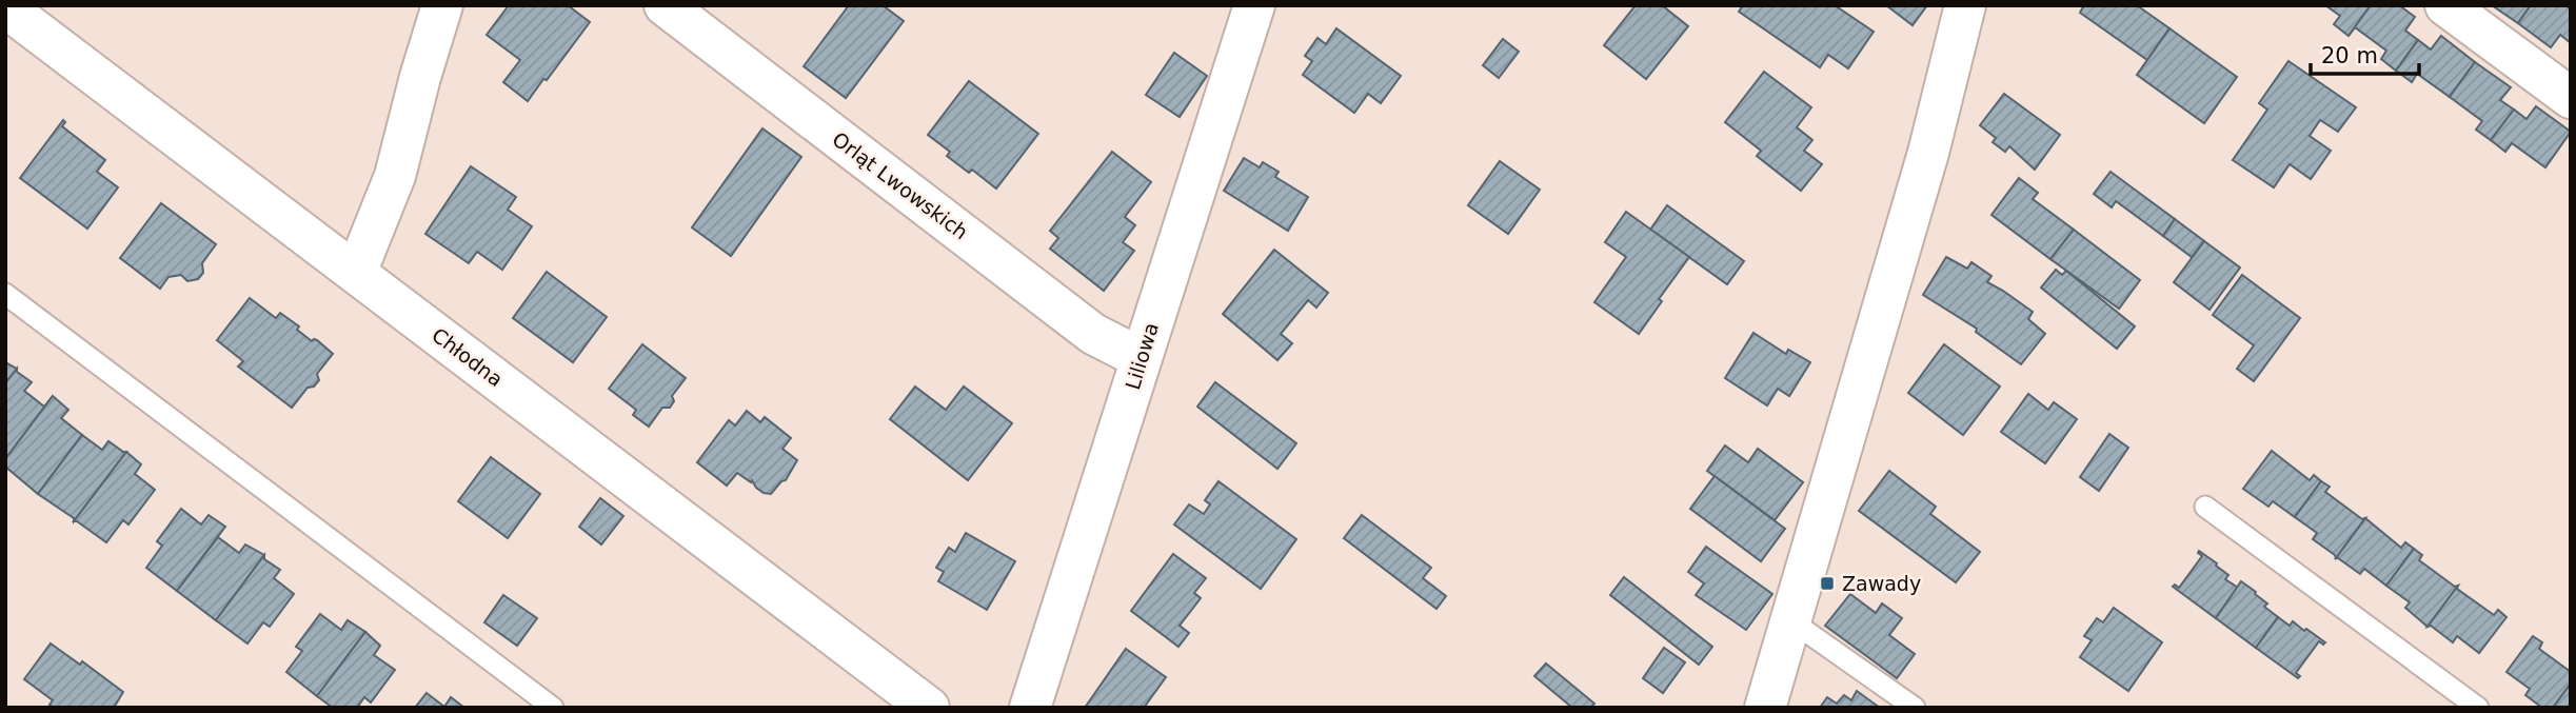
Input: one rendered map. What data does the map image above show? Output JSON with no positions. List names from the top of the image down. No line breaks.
{"streets":{"street":["Orląt Lwowskich","Liliowa","Chłodna"]},"crossings":[["Orląt Lwowskich","Liliowa"]],"places":{"transit":["Zawady"]},"scale_bar":"20 m"}
